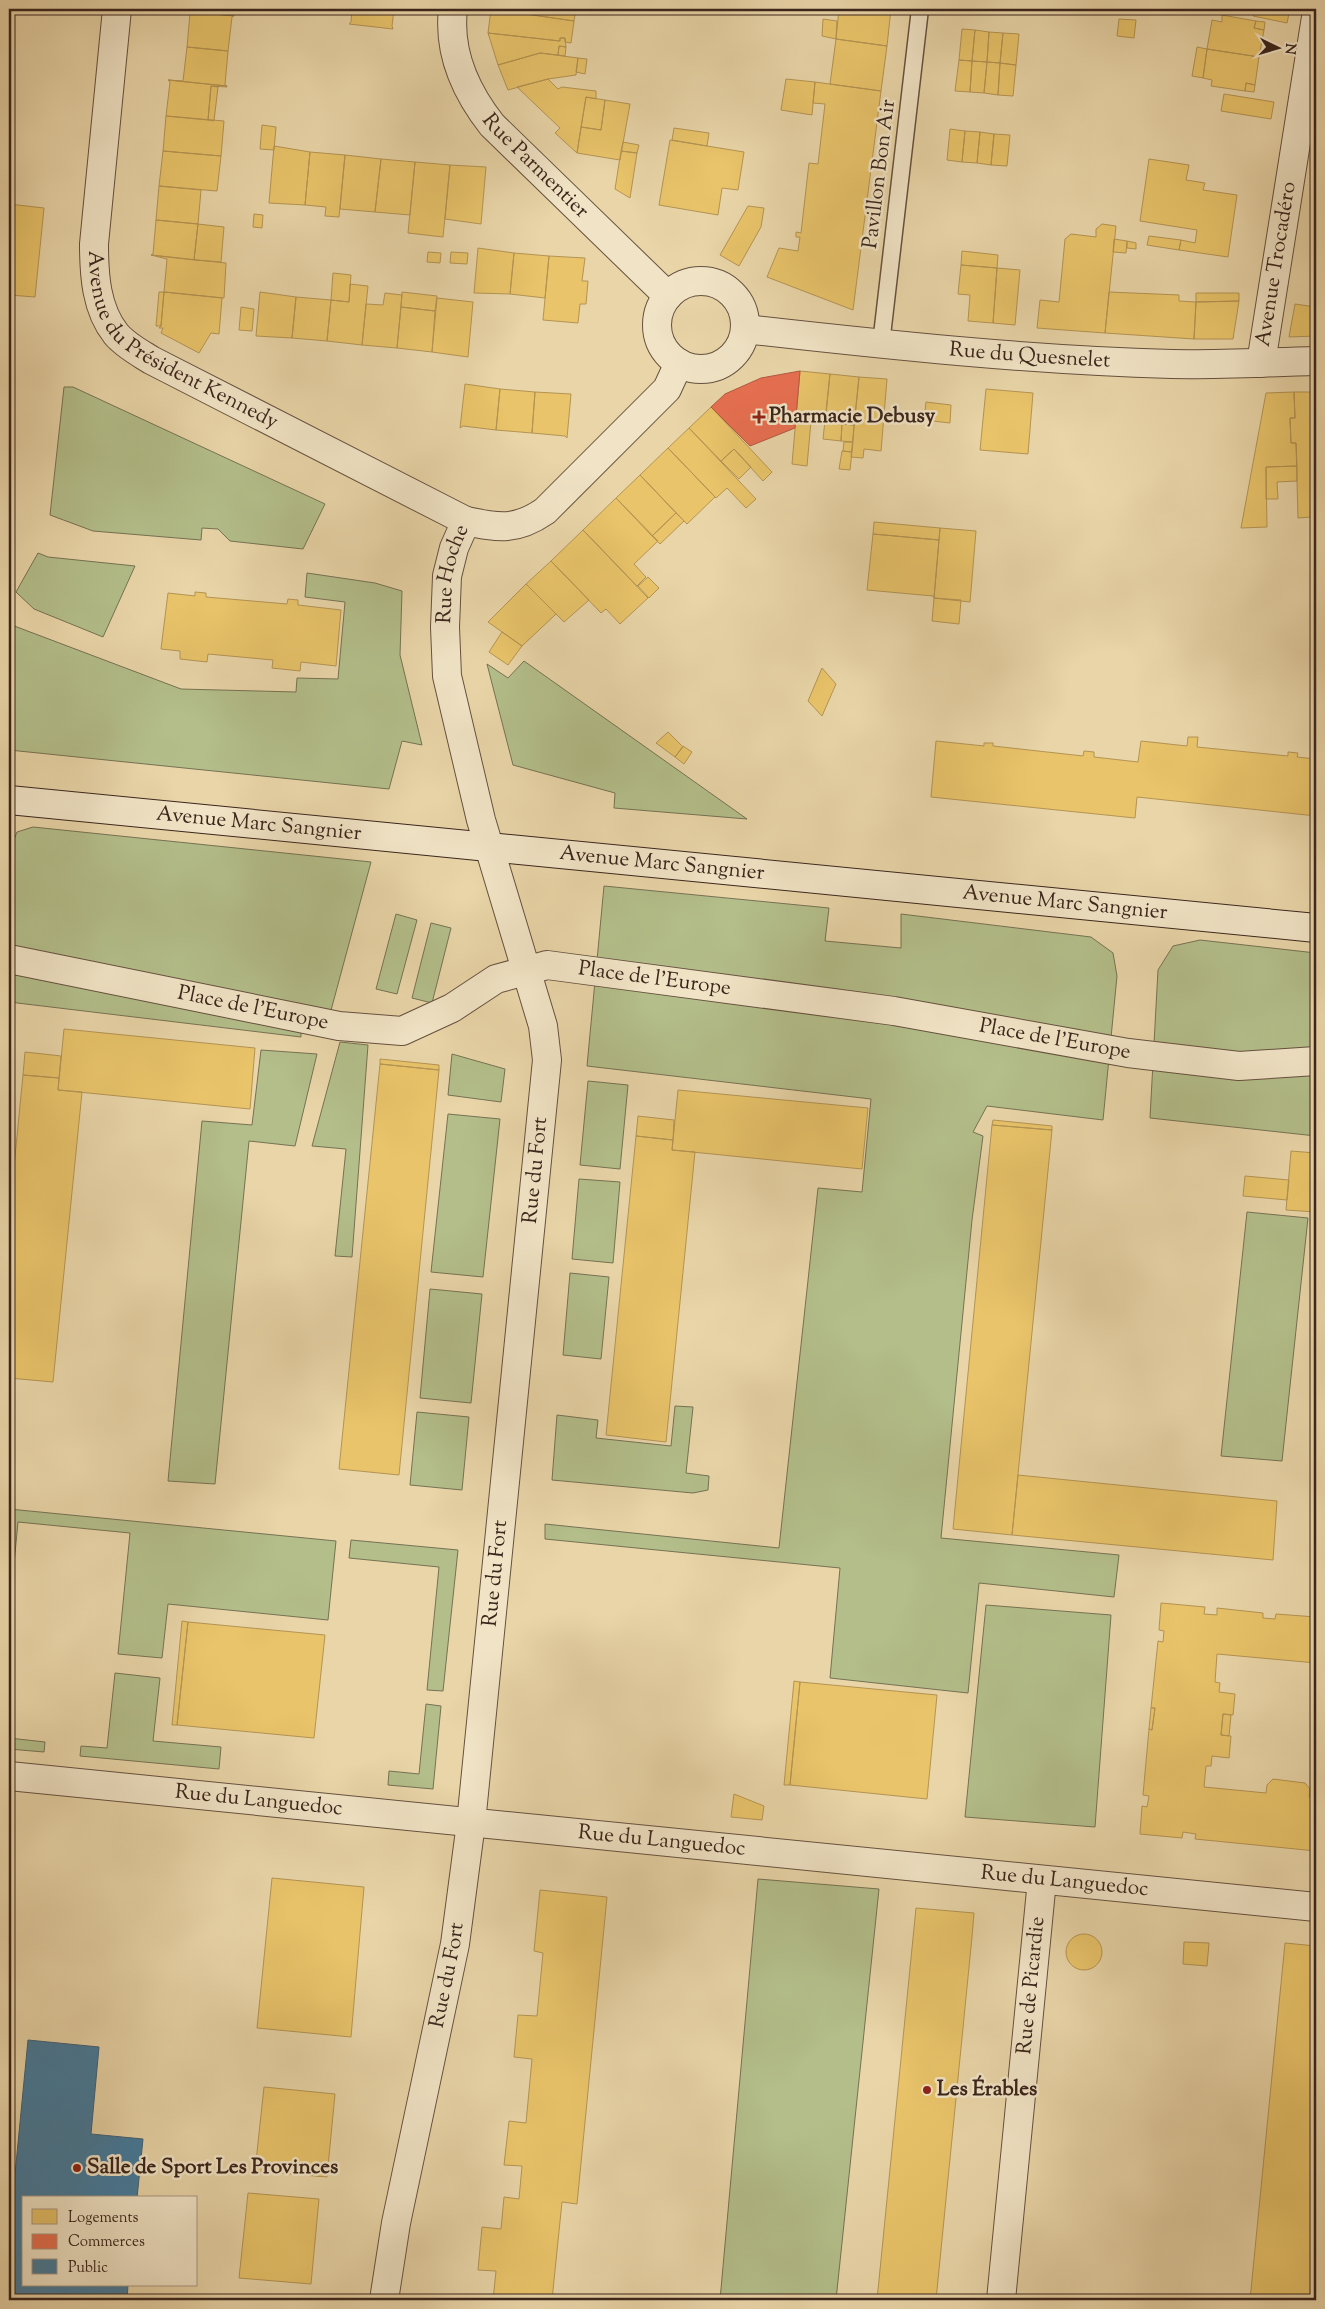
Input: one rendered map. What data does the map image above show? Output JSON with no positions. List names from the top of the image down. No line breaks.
{"streets":{"street":["Rue Parmentier","Avenue Trocadéro","Avenue du Président Kennedy","Rue du Quesnelet","Rue Hoche","Avenue Marc Sangnier","Place de l'Europe","Rue du Fort","Rue du Languedoc","Rue de Picardie"],"lane":["Pavillon Bon Air"]},"crossings":[["Rue Parmentier","Rue du Quesnelet"],["Rue Parmentier","Rue Hoche"],["Pavillon Bon Air","Rue du Quesnelet"],["Avenue Trocadéro","Rue du Quesnelet"],["Avenue du Président Kennedy","Rue Hoche"],["Rue du Quesnelet","Rue Hoche"],["Rue Hoche","Avenue Marc Sangnier"],["Rue Hoche","Rue du Fort"],["Avenue Marc Sangnier","Rue du Fort"],["Place de l'Europe","Rue du Fort"],["Rue du Fort","Rue du Languedoc"],["Rue du Languedoc","Rue de Picardie"]],"places":{"health":["Pharmacie Debusy"],"other":["Les Érables","Salle de Sport Les Provinces"]},"legend":["Logements","Commerces","Public"],"north":"right"}
